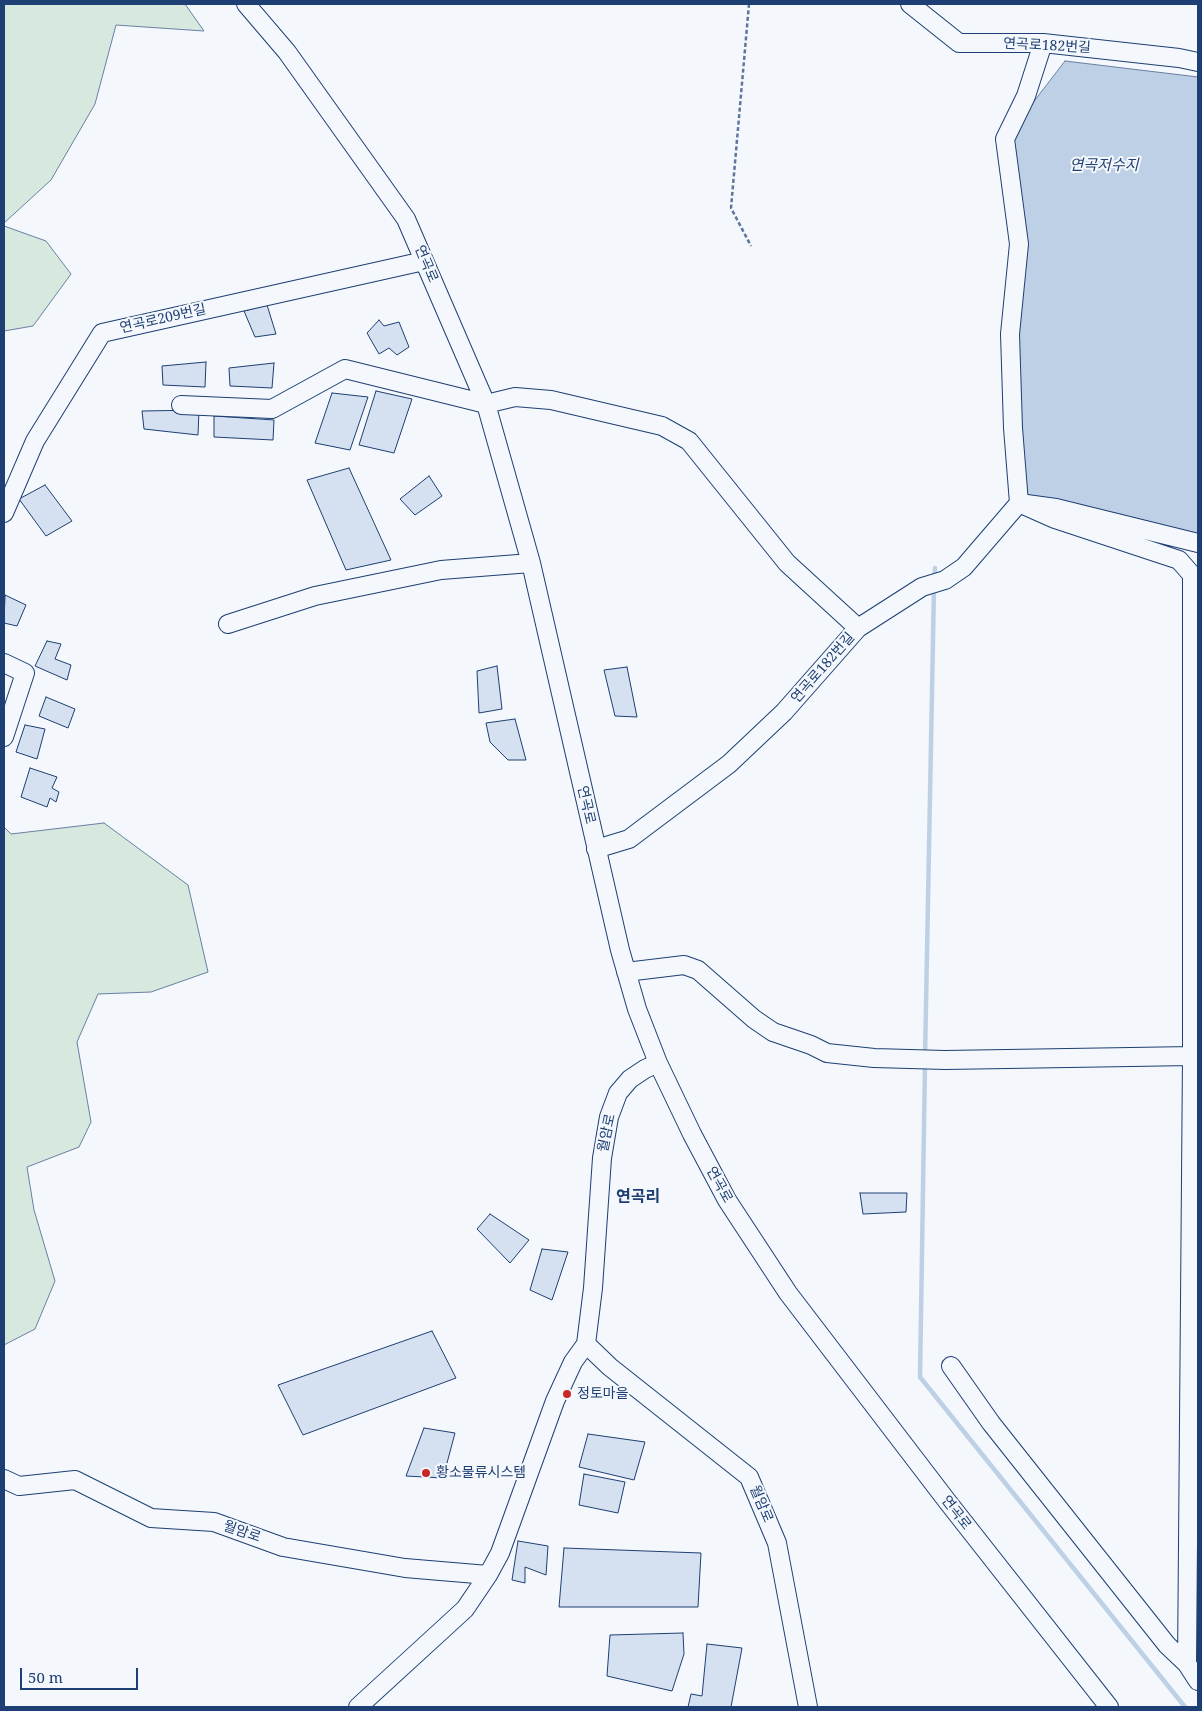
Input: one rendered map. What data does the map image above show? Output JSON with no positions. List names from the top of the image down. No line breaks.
{"streets":{"street":["연곡로182번길","연곡로","연곡로209번길","월암로"]},"crossings":[["연곡로182번길","연곡로"],["연곡로","연곡로209번길"],["연곡로","월암로"]],"districts":["연곡리"],"water":["연곡저수지"],"places":["정토마을","황소물류시스템"],"scale_bar":"50 m"}
